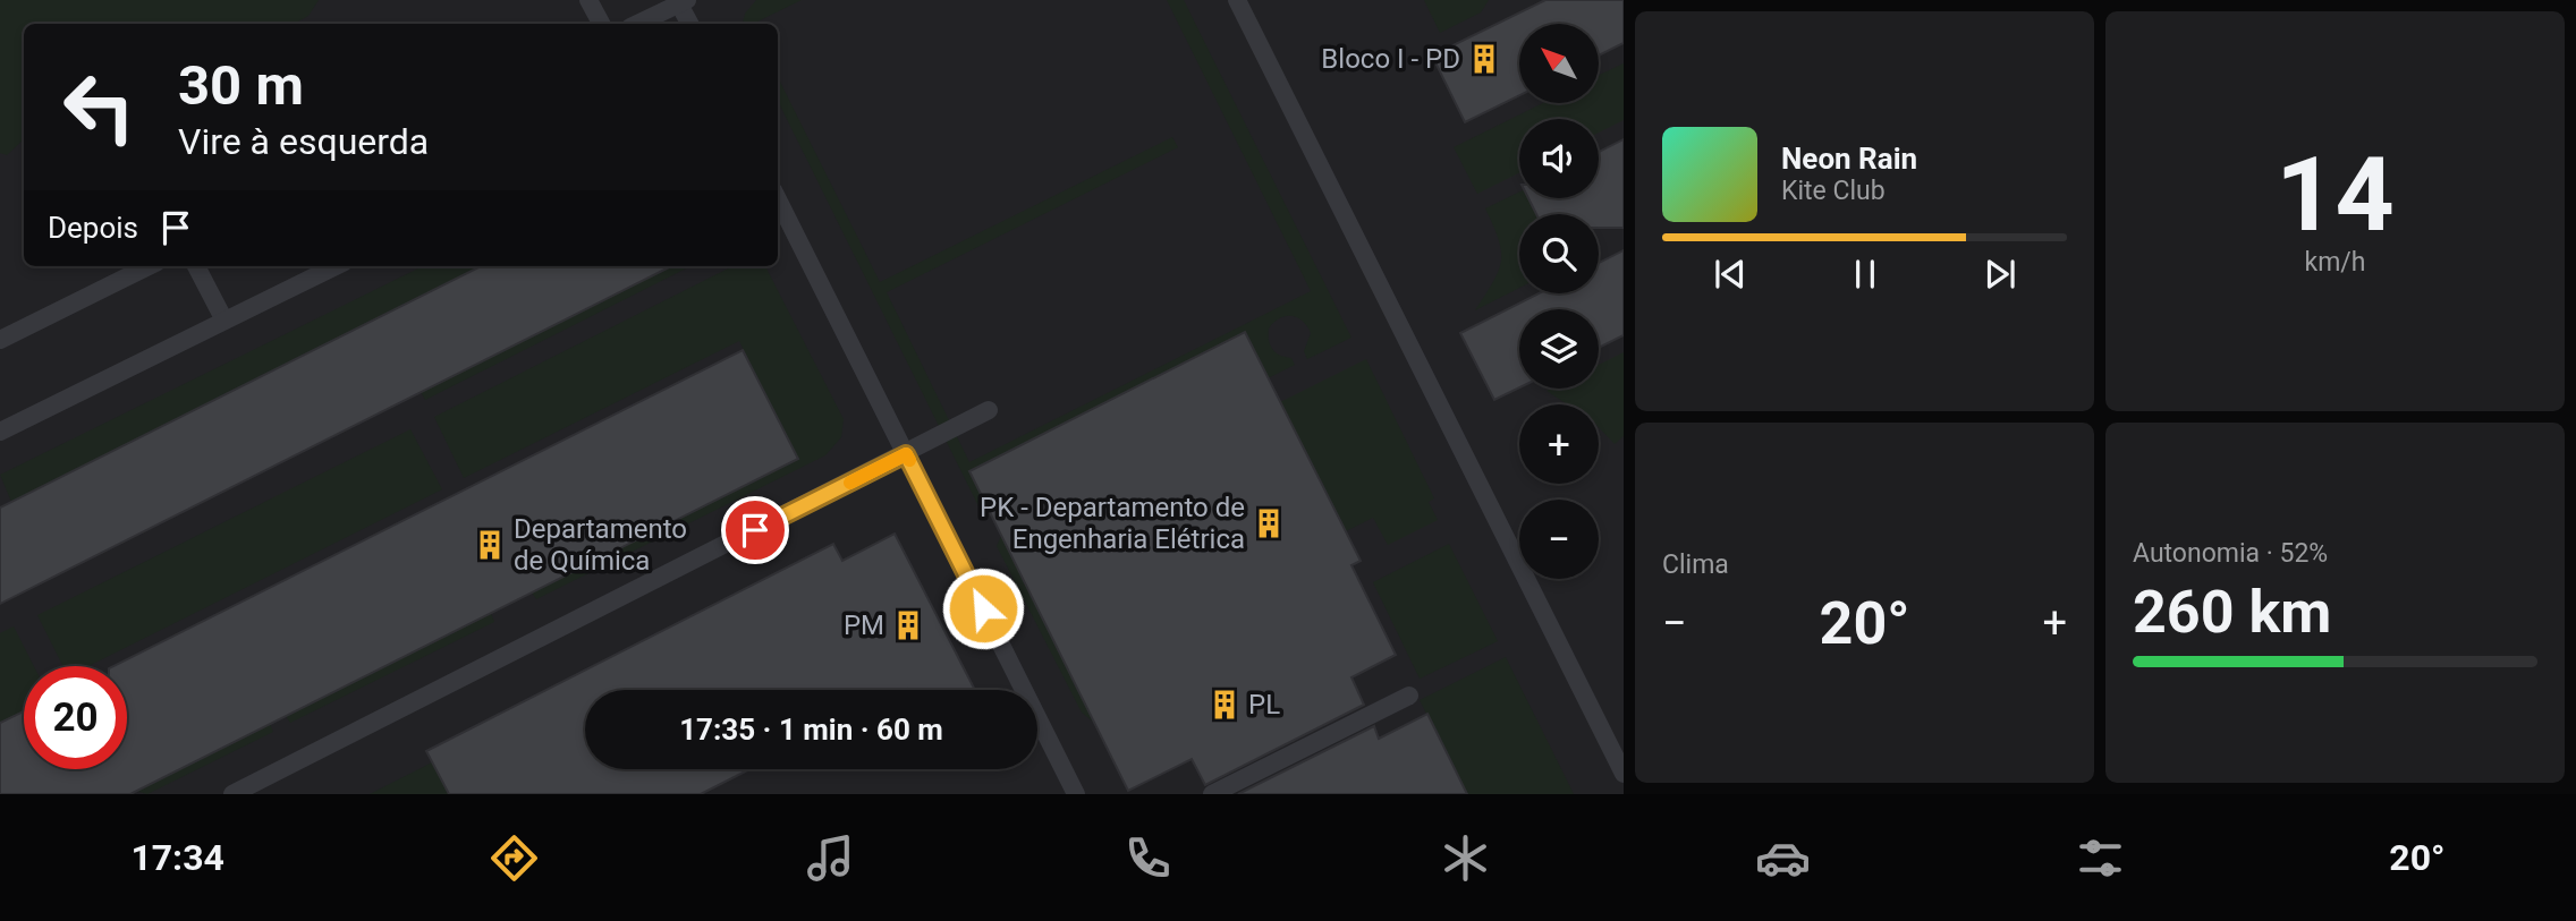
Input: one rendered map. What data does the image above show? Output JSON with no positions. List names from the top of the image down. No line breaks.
{"places":{"building":["Bloco I - PD","PK - Departamento de Engenharia Elétrica","Departamento de Química","PM","PL"]},"north":"top left","page":{"tile":[["14","km/h"],"Clima",["Autonomia · 52%","260 km"]],"map_buttons":["+","−"],"turn":["30 m","Vire à esquerda"],"song":["Neon Rain","Kite Club"],"then":"Depois","heat":["−","20°","+"],"limit":"20","trip":"17:35 · 1 min · 60 m","tabs":["17:34","20°"]}}
